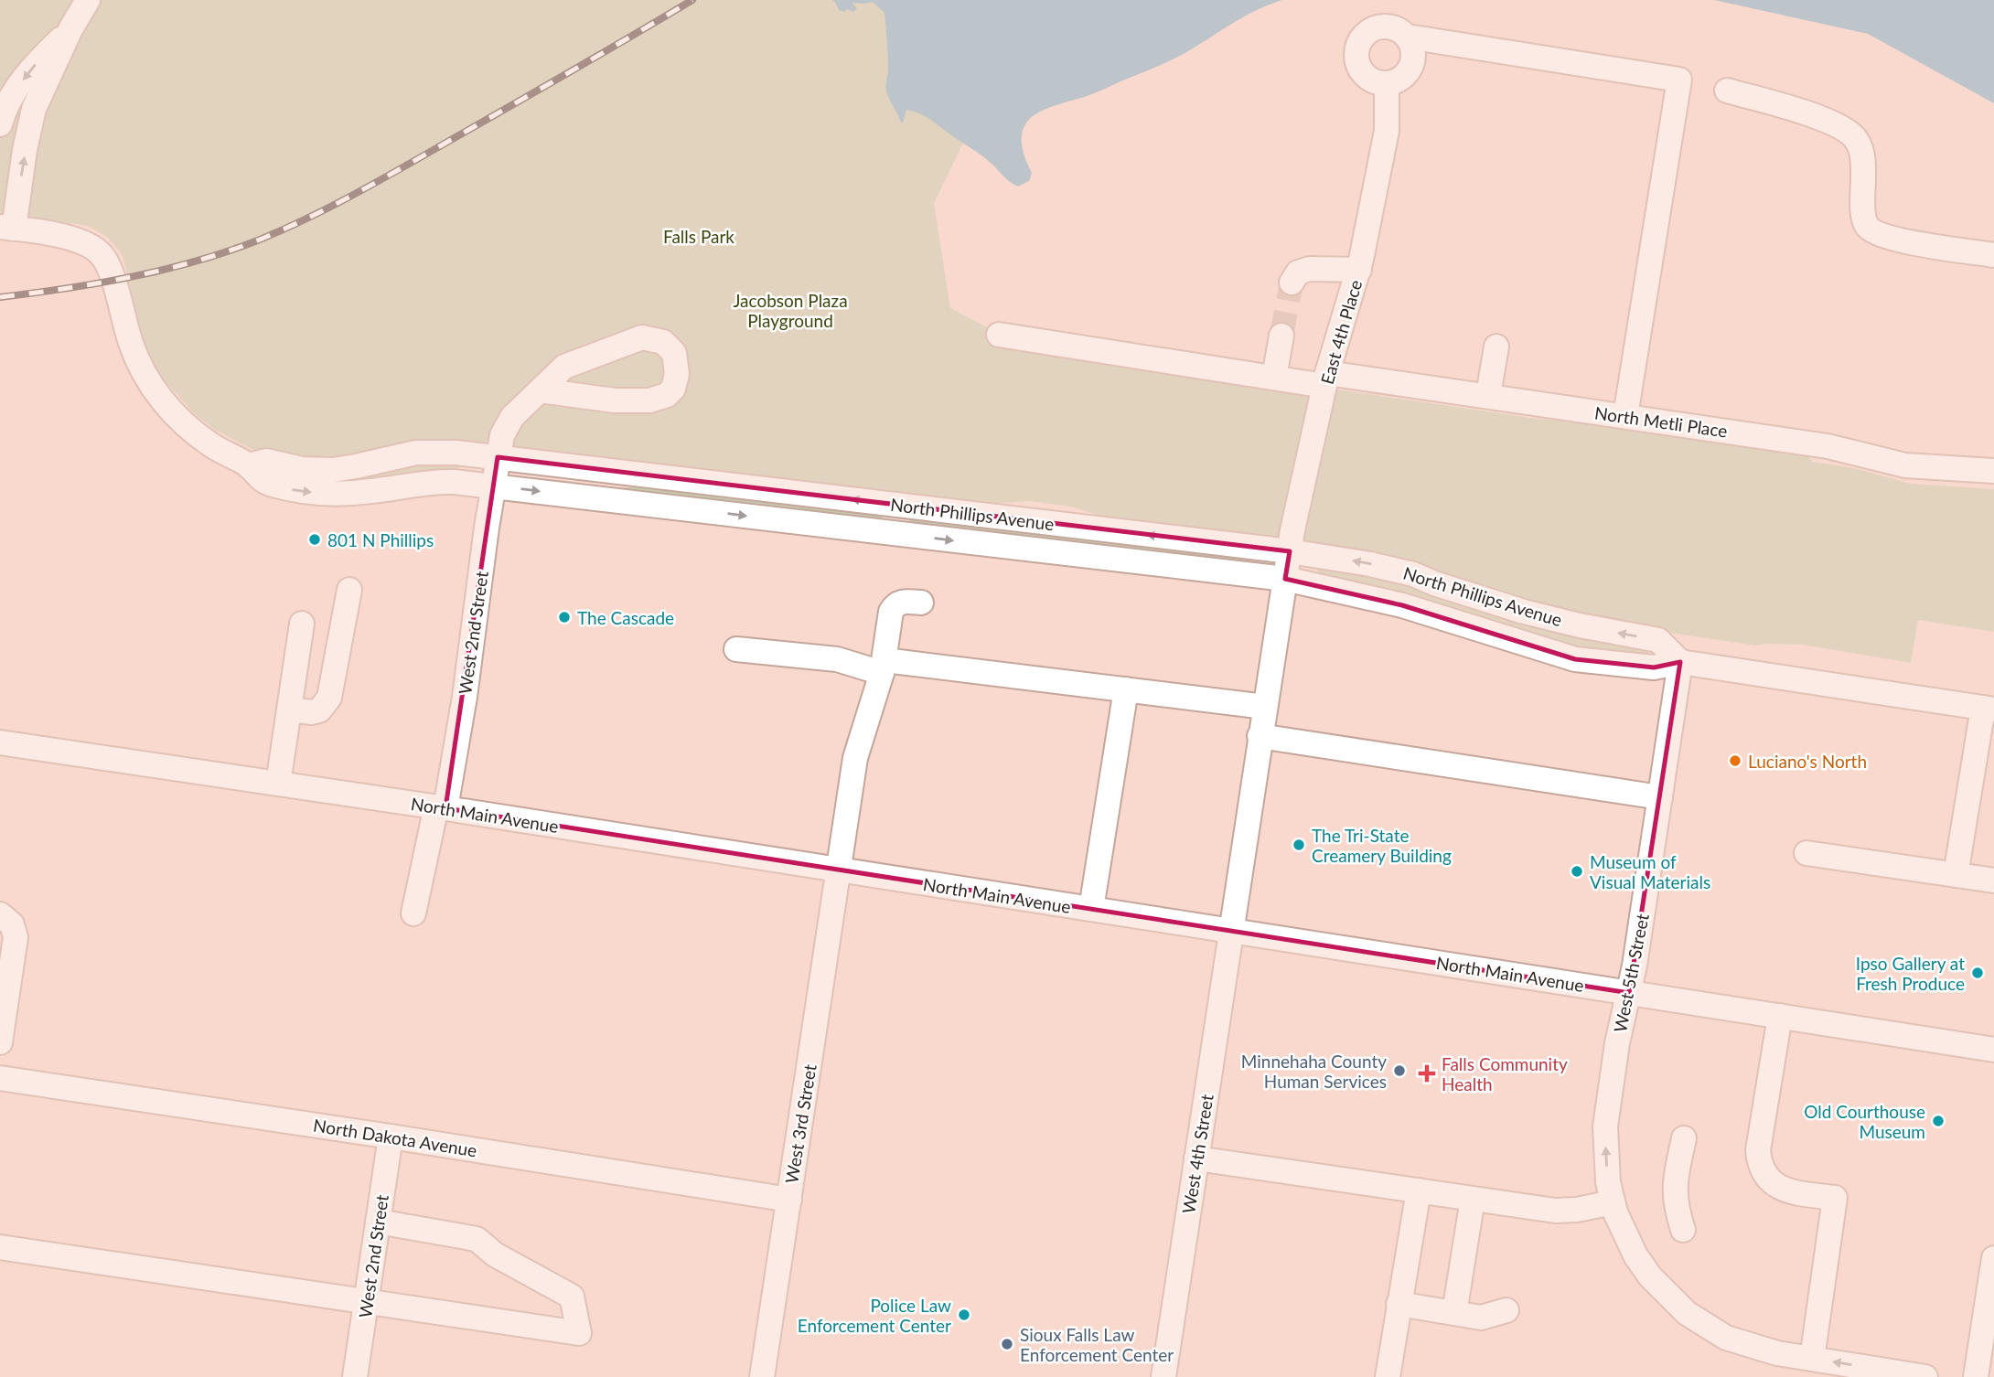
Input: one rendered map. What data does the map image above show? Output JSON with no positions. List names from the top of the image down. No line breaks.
{"streets":{"street":["East 4th Place","North Metli Place","North Phillips Avenue","West 2nd Street","North Main Avenue","West 5th Street","West 3rd Street","North Dakota Avenue","West 4th Street"]},"crossings":[["East 4th Place","North Metli Place"],["East 4th Place","North Phillips Avenue"],["East 4th Place","West 4th Street"],["North Phillips Avenue","West 2nd Street"],["North Phillips Avenue","West 5th Street"],["West 2nd Street","North Main Avenue"],["West 2nd Street","North Dakota Avenue"],["North Main Avenue","West 5th Street"],["North Main Avenue","West 3rd Street"],["North Main Avenue","West 4th Street"],["West 3rd Street","North Dakota Avenue"]],"parks":["Falls Park","Jacobson Plaza Playground"],"places":{"other":["801 N Phillips","The Cascade","Luciano's North","The Tri-State Creamery Building","Museum of Visual Materials","Ipso Gallery at Fresh Produce","Minnehaha County Human Services","Old Courthouse Museum","Police Law Enforcement Center","Sioux Falls Law Enforcement Center"],"health":["Falls Community Health"]}}
